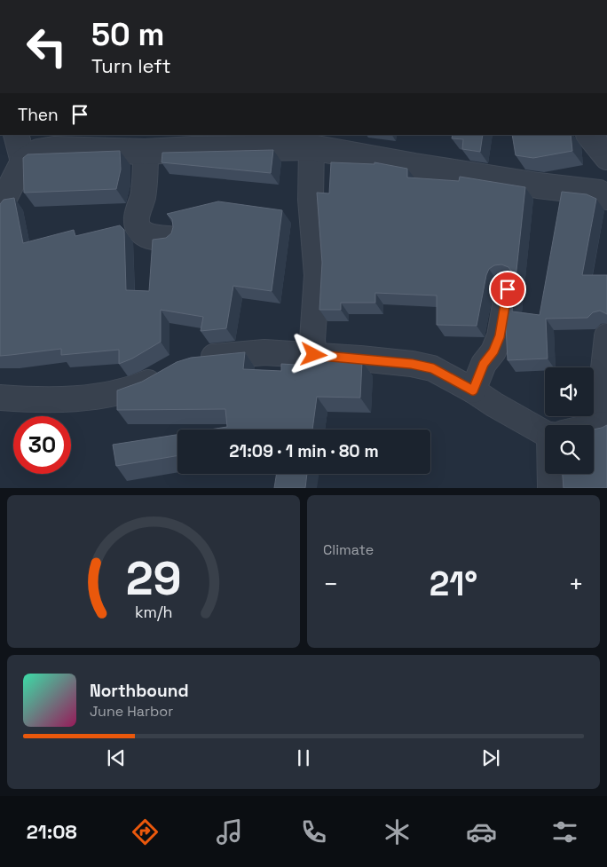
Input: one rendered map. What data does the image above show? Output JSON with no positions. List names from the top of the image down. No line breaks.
{"page":{"turn":["50 m","Turn left"],"then":"Then","limit":"30","trip":"21:09 · 1 min · 80 m","tile":"Climate","heat":["−","21°","+"],"song":["Northbound","June Harbor"],"tabs":"21:08","gauge":["29","km/h"]}}
